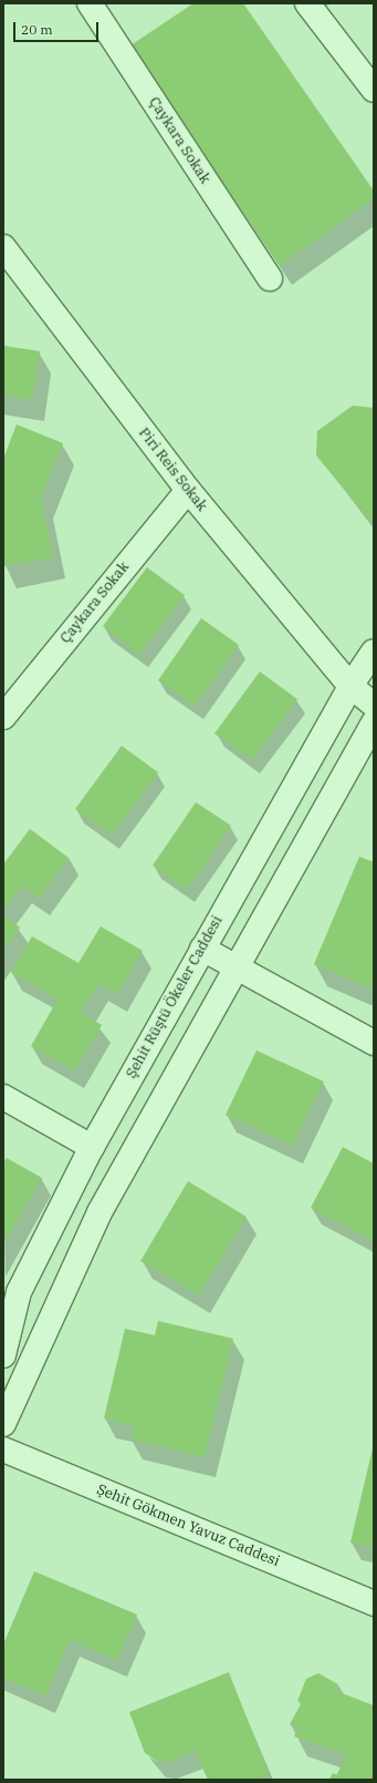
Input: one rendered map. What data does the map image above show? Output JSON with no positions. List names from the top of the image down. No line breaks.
{"streets":{"street":["Çaykara Sokak","Piri Reis Sokak","Şehit Rüştü Ökeler Caddesi","Şehit Gökmen Yavuz Caddesi"]},"crossings":[["Çaykara Sokak","Piri Reis Sokak"],["Piri Reis Sokak","Şehit Rüştü Ökeler Caddesi"]],"scale_bar":"20 m"}
